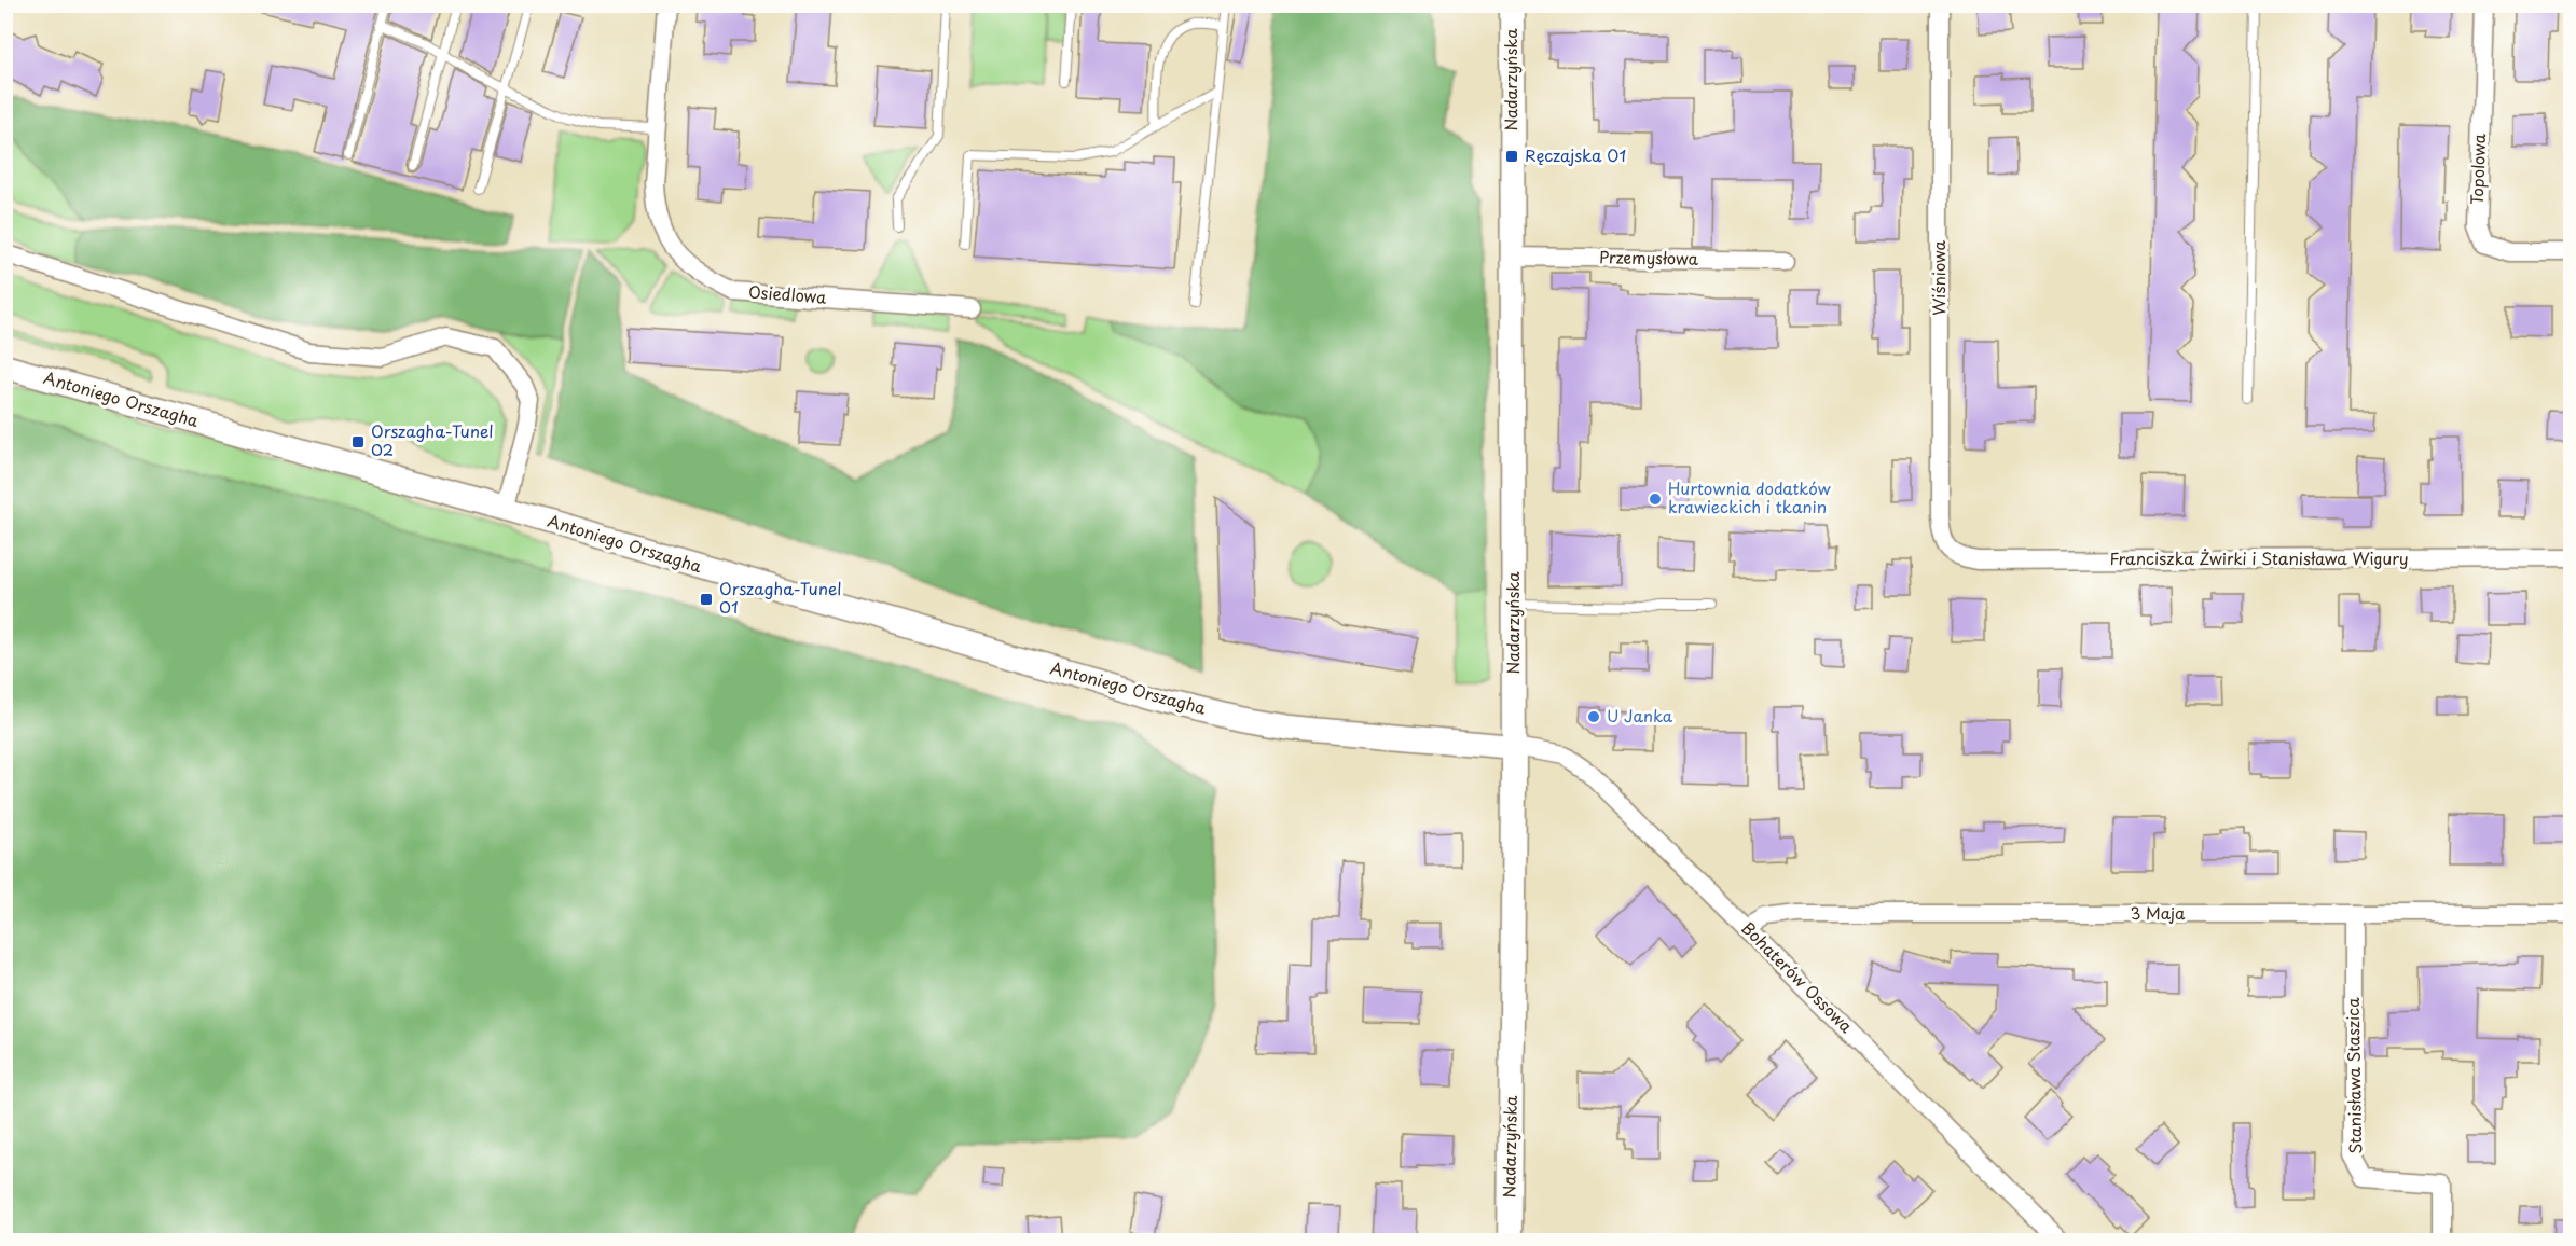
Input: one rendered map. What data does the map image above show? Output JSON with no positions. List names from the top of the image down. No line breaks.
{"streets":{"street":["Nadarzyńska","Topolowa","Przemysłowa","Wiśniowa","Osiedlowa","Antoniego Orszagha","Franciszka Żwirki i Stanisława Wigury","3 Maja","Bohaterów Ossowa","Stanisława Staszica"]},"crossings":[["Nadarzyńska","Przemysłowa"],["Nadarzyńska","Antoniego Orszagha"],["Nadarzyńska","Bohaterów Ossowa"],["Wiśniowa","Franciszka Żwirki i Stanisława Wigury"],["Antoniego Orszagha","Bohaterów Ossowa"],["3 Maja","Bohaterów Ossowa"],["3 Maja","Stanisława Staszica"]],"places":{"transit":["Ręczajska 01","Orszagha-Tunel 02","Orszagha-Tunel 01"],"other":["Hurtownia dodatków krawieckich i tkanin","U Janka"]}}
